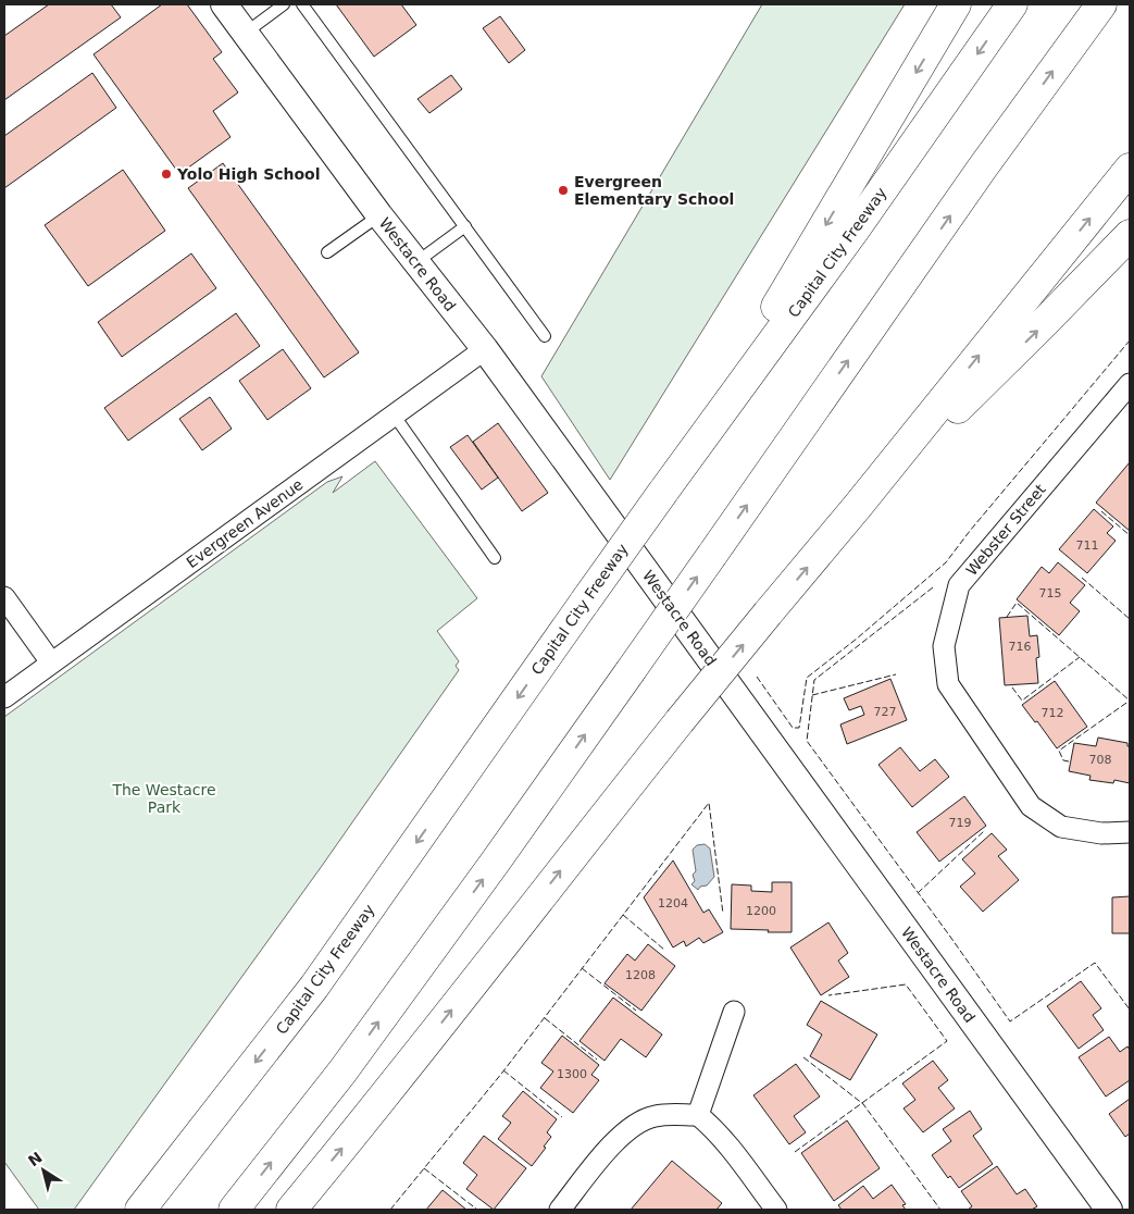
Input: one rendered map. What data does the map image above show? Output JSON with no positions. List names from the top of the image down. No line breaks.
{"streets":{"highway":["Capital City Freeway"],"street":["Westacre Road","Evergreen Avenue","Webster Street"]},"crossings":[["Westacre Road","Evergreen Avenue"]],"parks":["The Westacre Park"],"places":["Yolo High School","Evergreen Elementary School"],"house_numbers":["711","715","716","727","712","708","719","1204","1200","1208","1300"],"north":"top left"}
